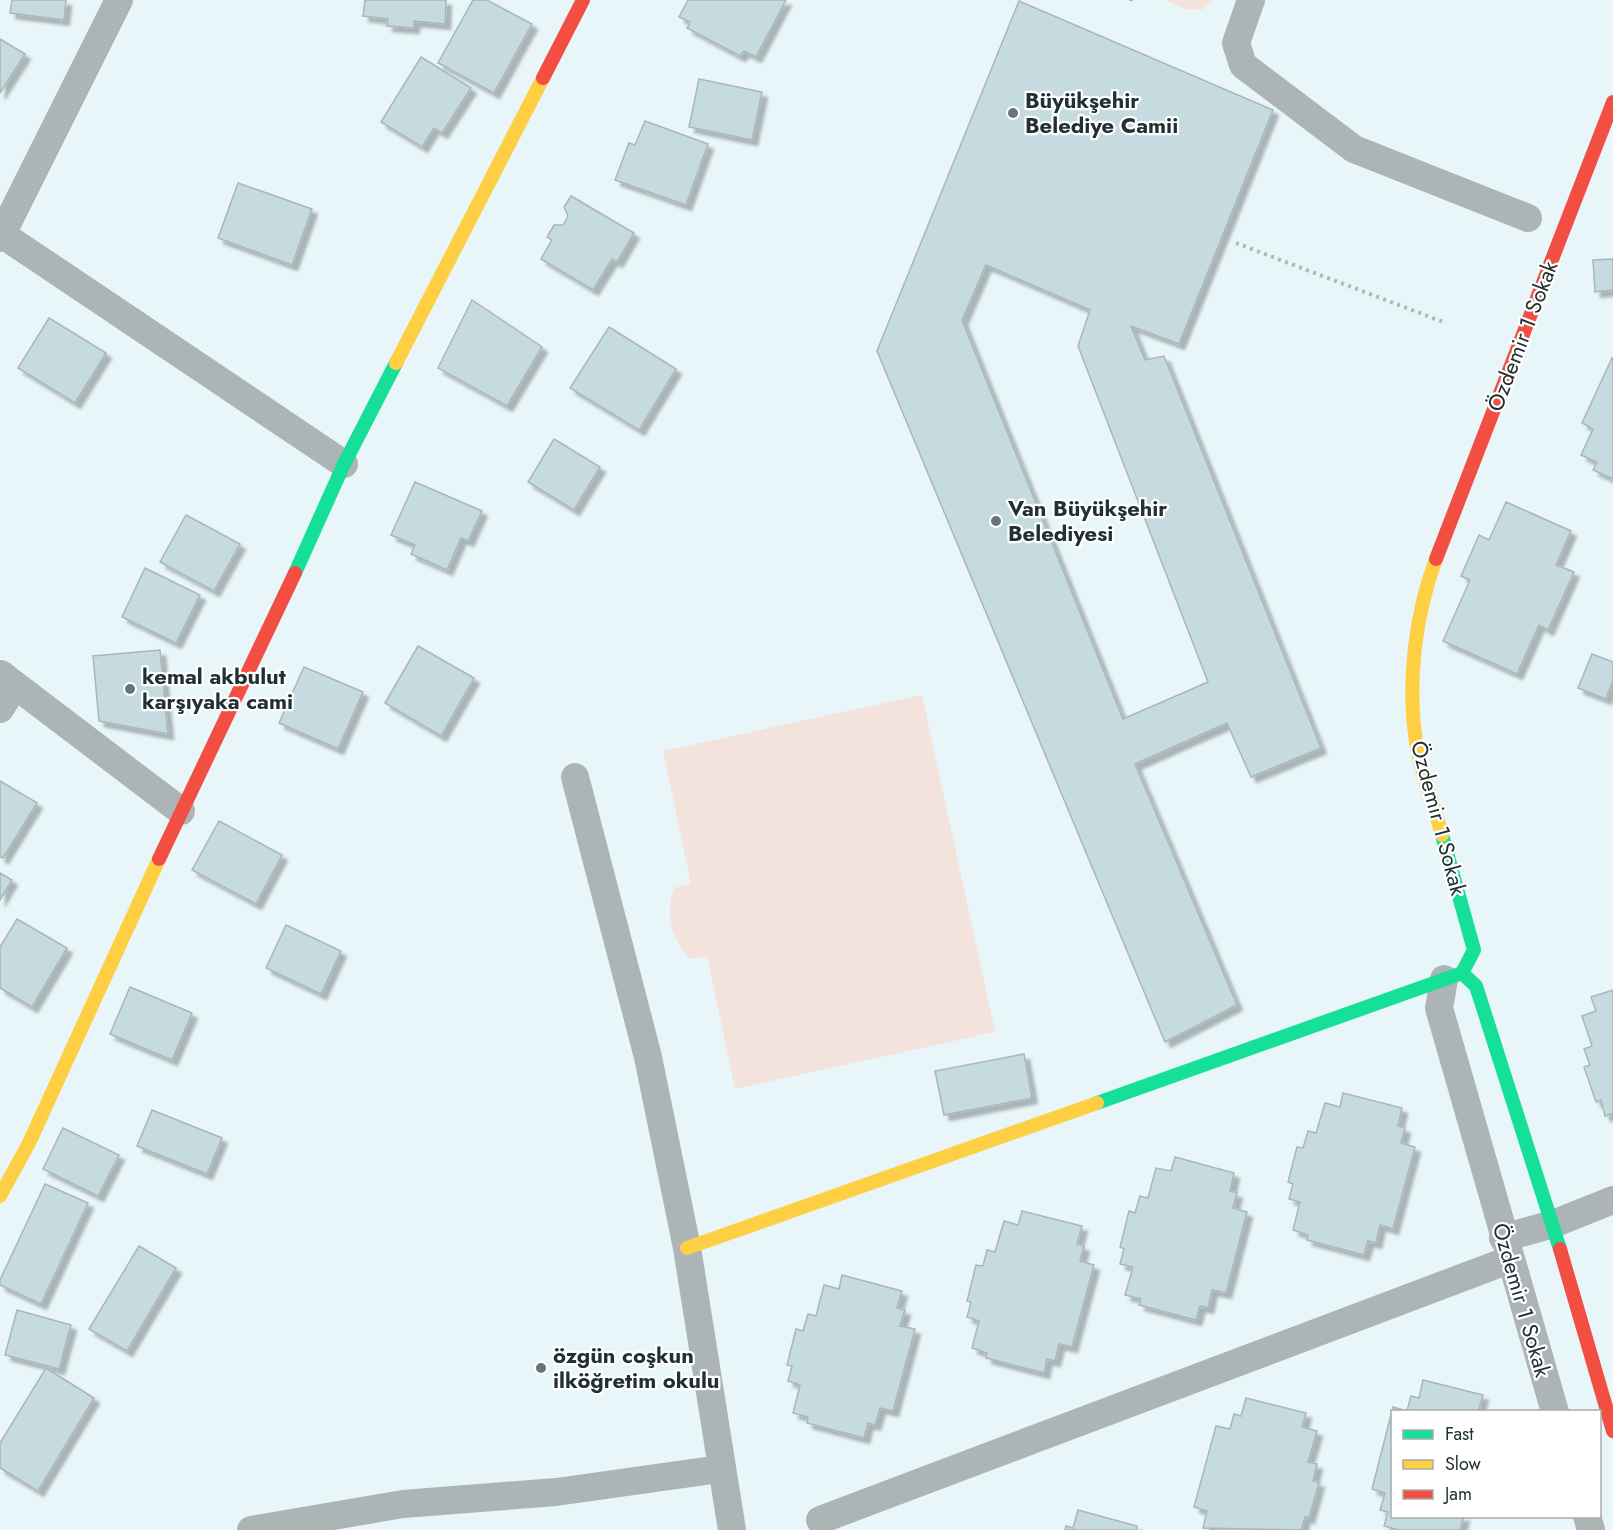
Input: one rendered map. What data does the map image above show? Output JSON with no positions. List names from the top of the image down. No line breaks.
{"streets":{"street":["Özdemir 1 Sokak"]},"places":["Büyükşehir Belediye Camii","Van Büyükşehir Belediyesi","kemal akbulut karşıyaka cami","özgün coşkun ilköğretim okulu"],"legend":["Fast","Slow","Jam"]}
